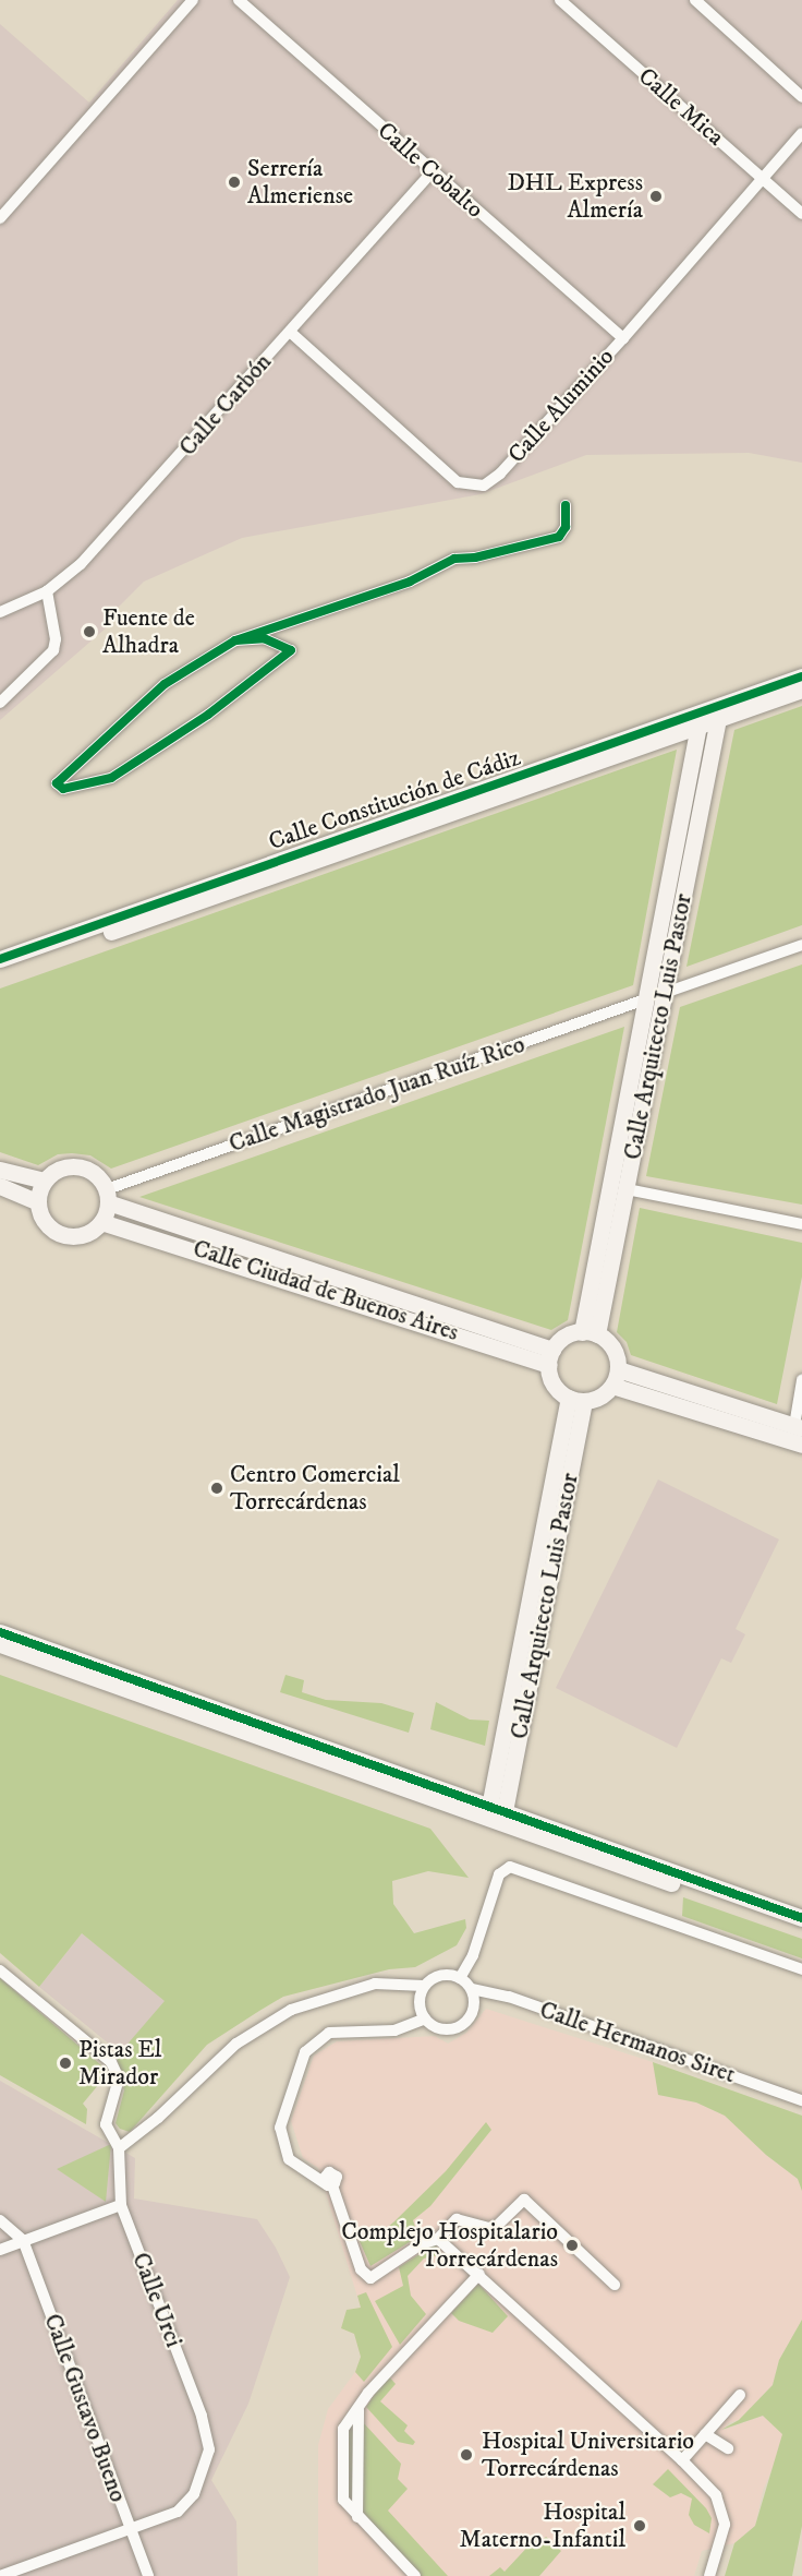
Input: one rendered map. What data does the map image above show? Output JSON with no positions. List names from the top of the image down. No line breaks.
{"streets":{"street":["Calle Mica","Calle Cobalto","Calle Carbón","Calle Aluminio","Calle Constitución de Cádiz","Calle Arquitecto Luis Pastor","Calle Magistrado Juan Ruíz Rico","Calle Ciudad de Buenos Aires","Calle Hermanos Siret","Calle Urci","Calle Gustavo Bueno"]},"crossings":[["Calle Mica","Calle Aluminio"],["Calle Cobalto","Calle Carbón"],["Calle Cobalto","Calle Aluminio"],["Calle Carbón","Calle Aluminio"],["Calle Constitución de Cádiz","Calle Arquitecto Luis Pastor"],["Calle Arquitecto Luis Pastor","Calle Magistrado Juan Ruíz Rico"],["Calle Arquitecto Luis Pastor","Calle Ciudad de Buenos Aires"],["Calle Magistrado Juan Ruíz Rico","Calle Ciudad de Buenos Aires"],["Calle Urci","Calle Gustavo Bueno"]],"places":["Serrería Almeriense","DHL Express Almería","Fuente de Alhadra","Centro Comercial Torrecárdenas","Pistas El Mirador","Complejo Hospitalario Torrecárdenas","Hospital Universitario Torrecárdenas","Hospital Materno-Infantil"]}
